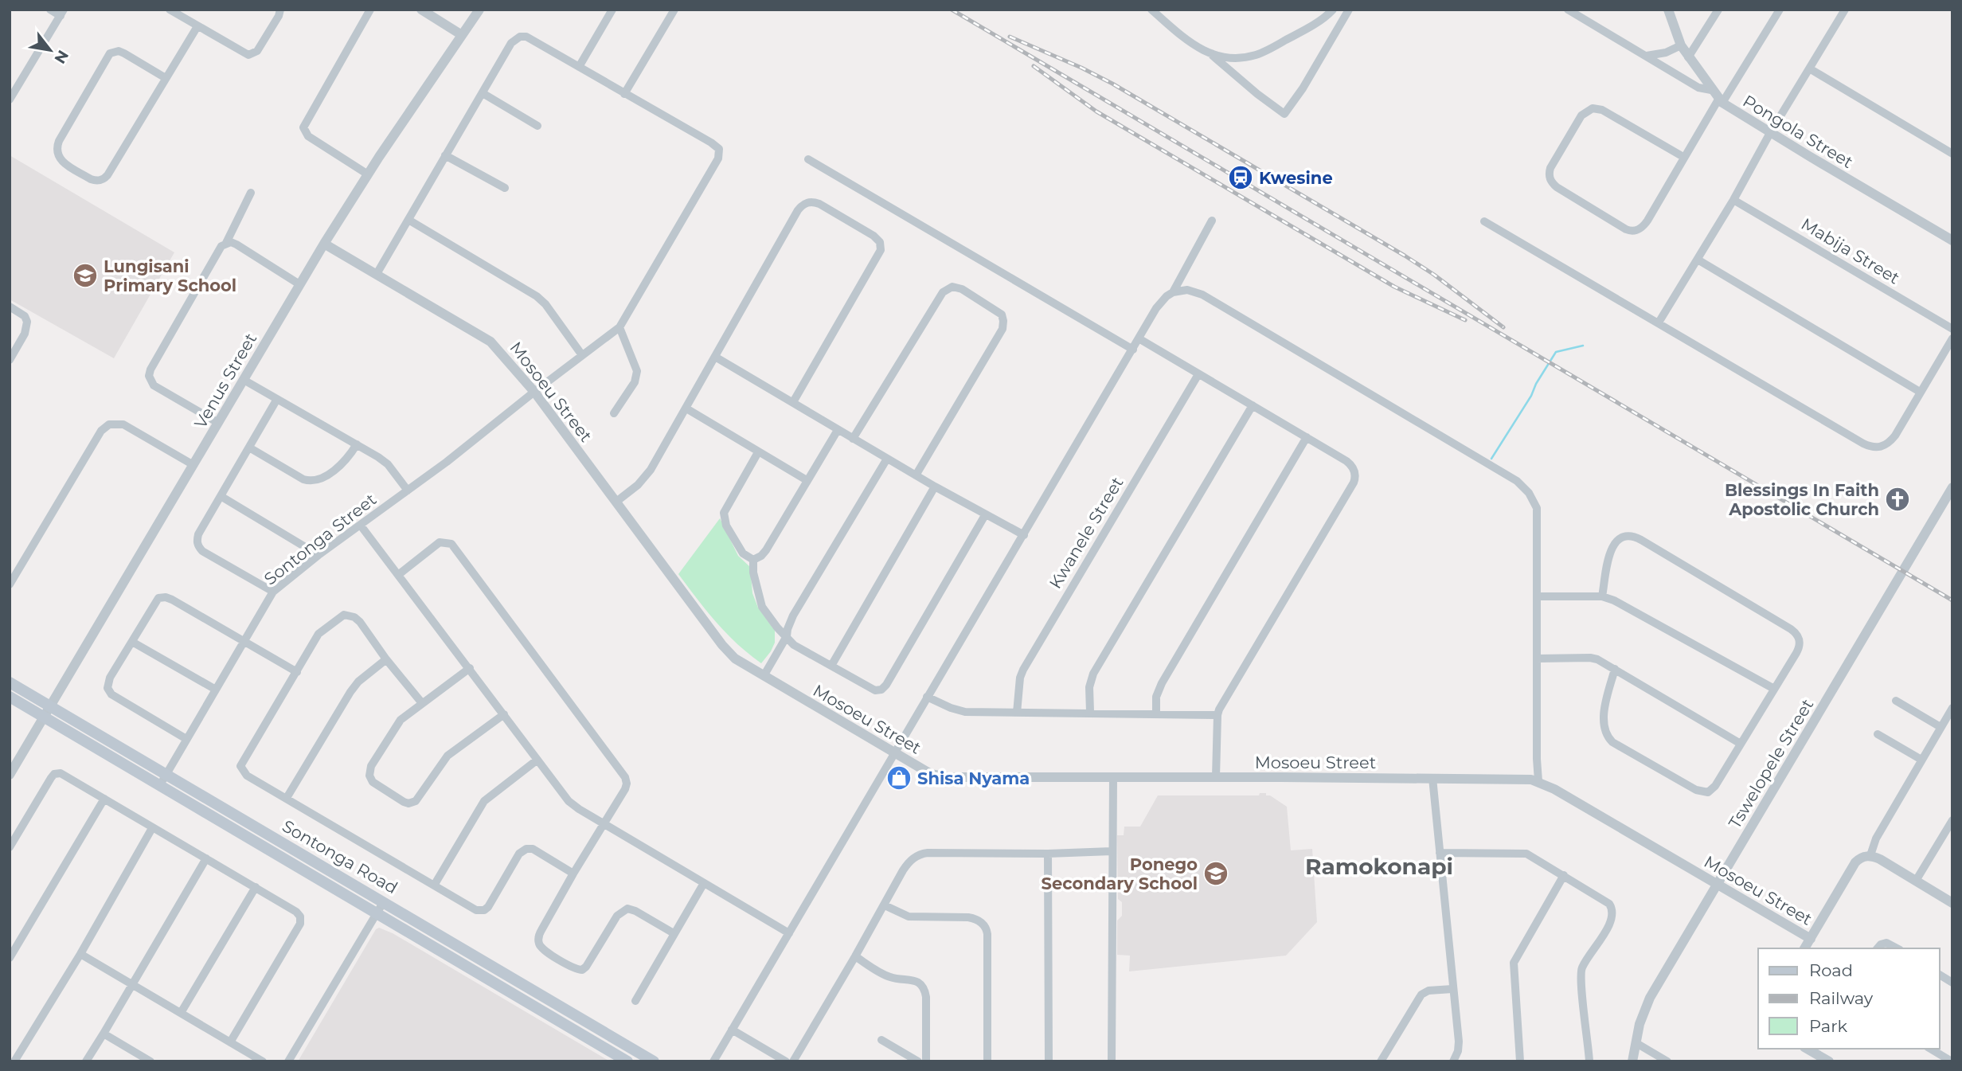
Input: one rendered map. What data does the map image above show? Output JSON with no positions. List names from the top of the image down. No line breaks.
{"streets":{"main road":["Sontonga Road"],"street":["Pongola Street","Mabija Street","Venus Street","Mosoeu Street","Kwanele Street","Sontonga Street","Tswelopele Street"]},"crossings":[["Venus Street","Mosoeu Street"],["Venus Street","Sontonga Road"],["Mosoeu Street","Sontonga Street"],["Mosoeu Street","Tswelopele Street"],["Sontonga Street","Sontonga Road"]],"districts":["Ramokonapi"],"places":{"station":["Kwesine"],"school or university":["Lungisani Primary School","Ponego Secondary School"],"church":["Blessings In Faith Apostolic Church"],"shop":["Shisa Nyama"]},"legend":["Road","Railway","Park"],"north":"bottom right"}
